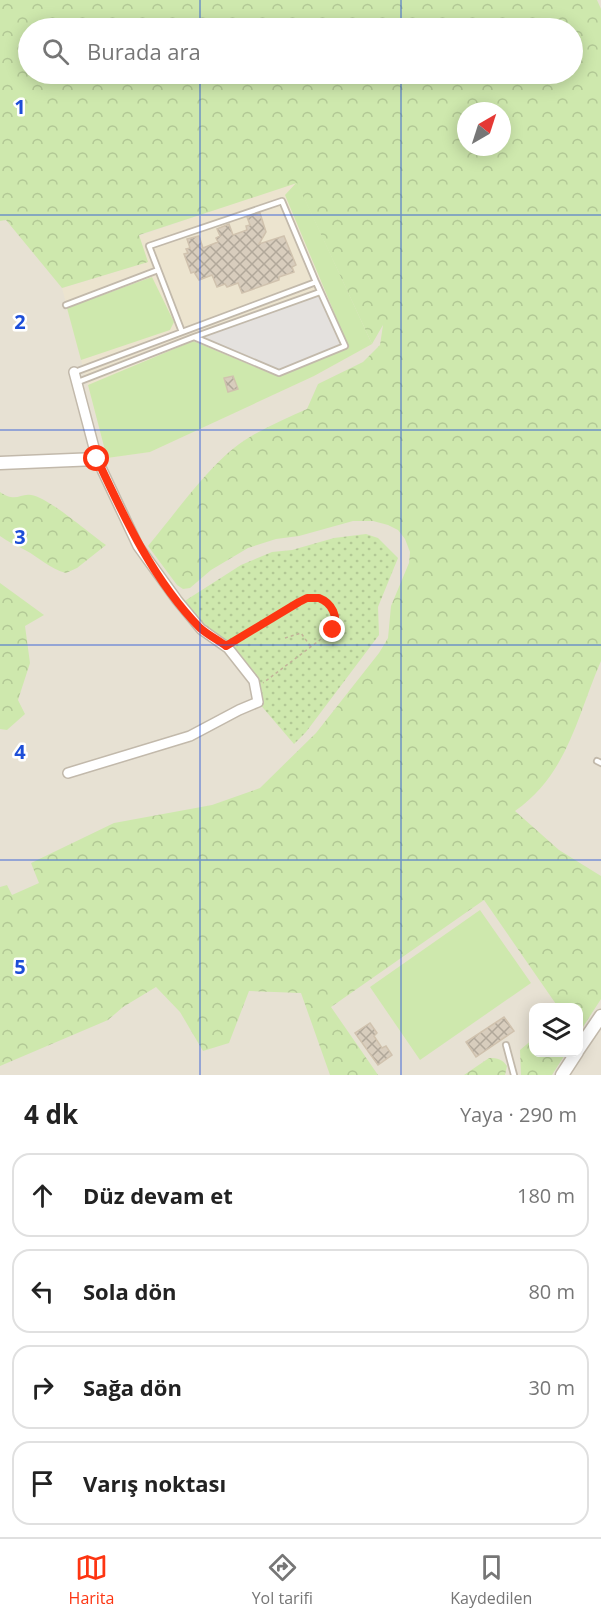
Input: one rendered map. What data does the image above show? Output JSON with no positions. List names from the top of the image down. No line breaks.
{"north":"top right","page":{"search":"Burada ara","heading":["4 dk","Yaya · 290 m"],"list":[["Düz devam et","180 m"],["Sola dön","80 m"],["Sağa dön","30 m"],"Varış noktası"],"nav":["Harita","Yol tarifi","Kaydedilen"]},"grid":{"rows":["1","2","3","4","5"]}}
